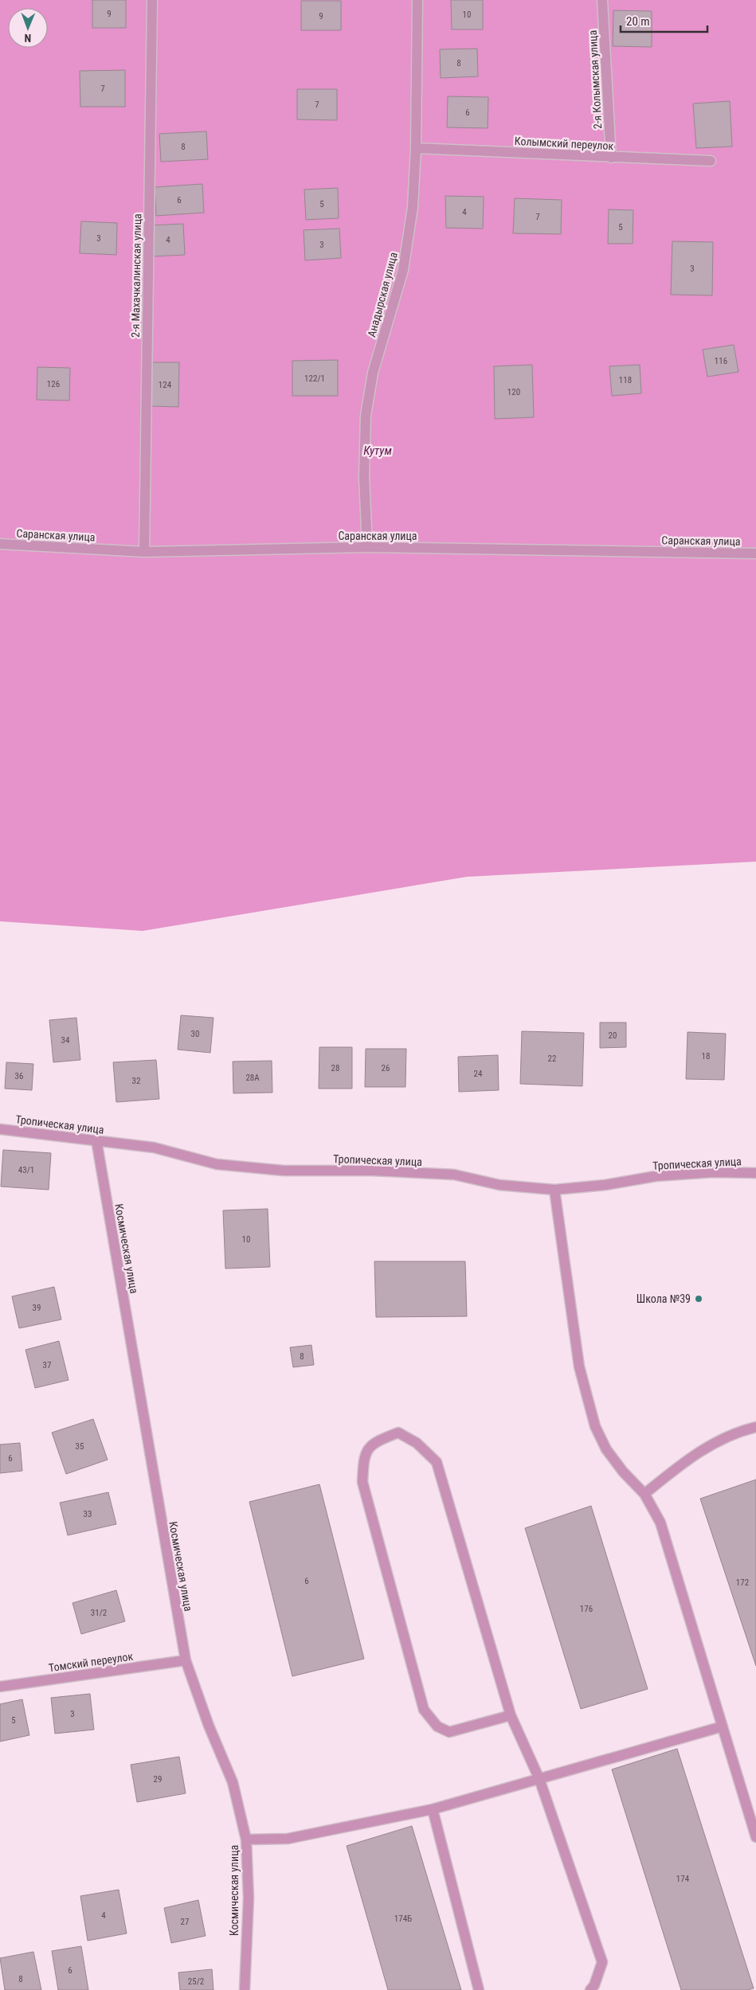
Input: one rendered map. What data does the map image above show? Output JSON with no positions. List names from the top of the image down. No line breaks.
{"streets":{"street":["2-я Колымская улица","Колымский переулок","2-я Махачкалинская улица","Анадырская улица","Саранская улица","Тропическая улица","Космическая улица","Томский переулок"]},"crossings":[["2-я Колымская улица","Колымский переулок"],["Колымский переулок","Анадырская улица"],["2-я Махачкалинская улица","Саранская улица"],["Анадырская улица","Саранская улица"],["Тропическая улица","Космическая улица"],["Космическая улица","Томский переулок"]],"water":["Кутум"],"places":["Школа №39"],"house_numbers":["9","10","9","8","7","7","6","8","6","5","4","7","5","3","4","3","3","116","122/1","118","126","124","120","30","20","34","18","22","28","26","24","36","28А","32","43/1","10","39","8","37","35","6","33","6","172","176","31/2","3","5","29","174","4","174Б","27","6","8","25/2"],"scale_bar":"20 m","north":"bottom"}
